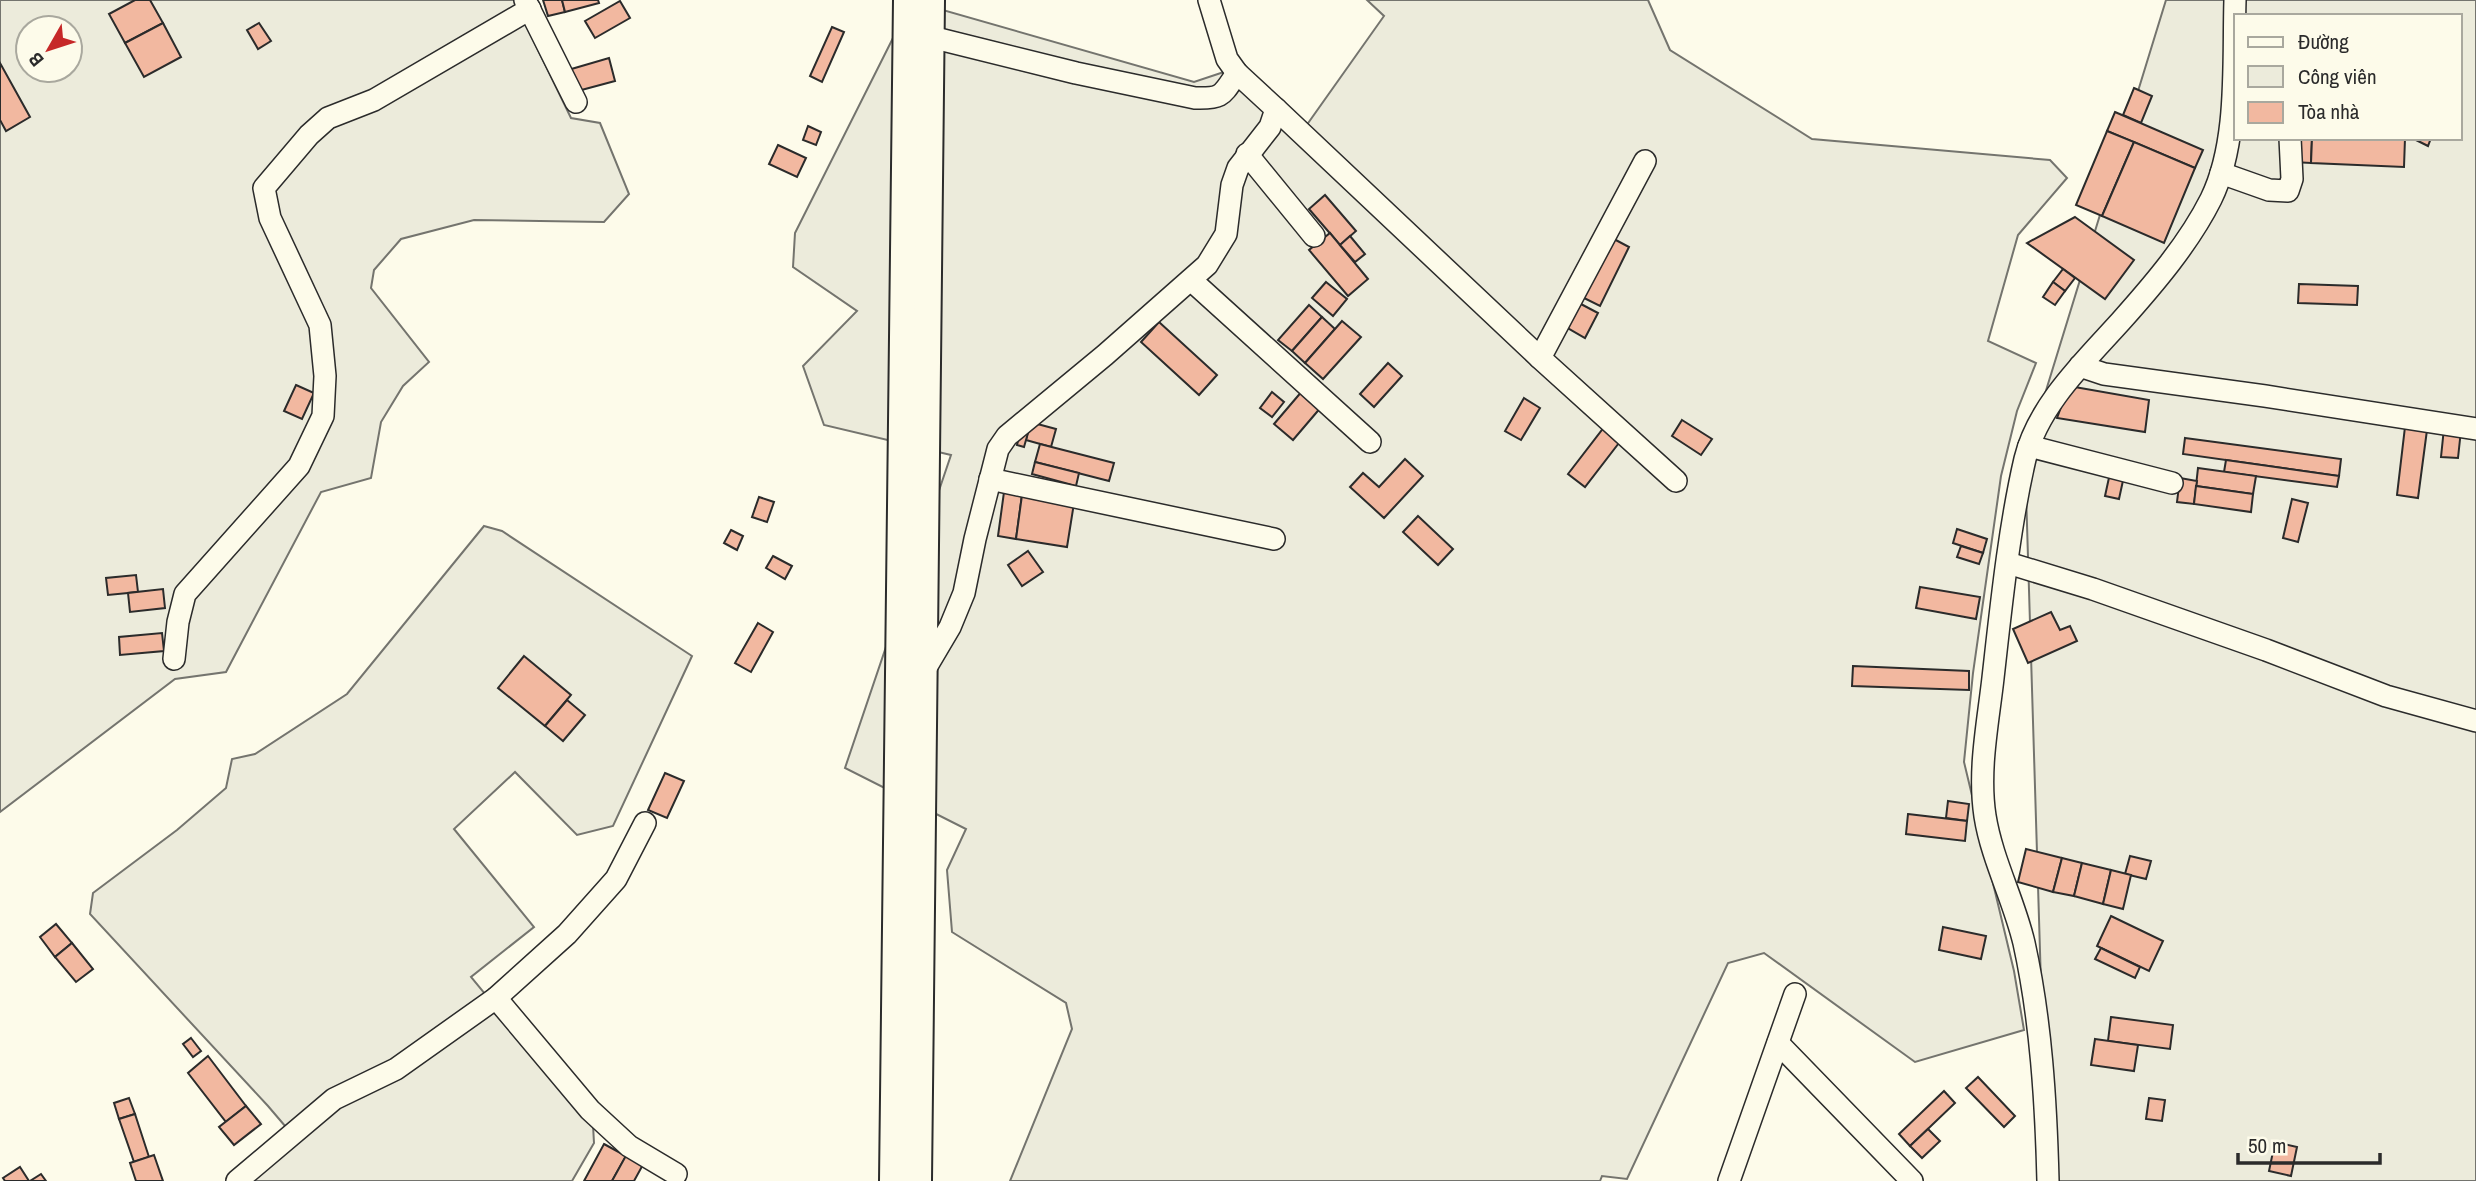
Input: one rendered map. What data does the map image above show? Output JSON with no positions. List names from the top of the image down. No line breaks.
{"legend":["Đường","Công viên","Tòa nhà"],"scale_bar":"50 m","north":"bottom left"}
